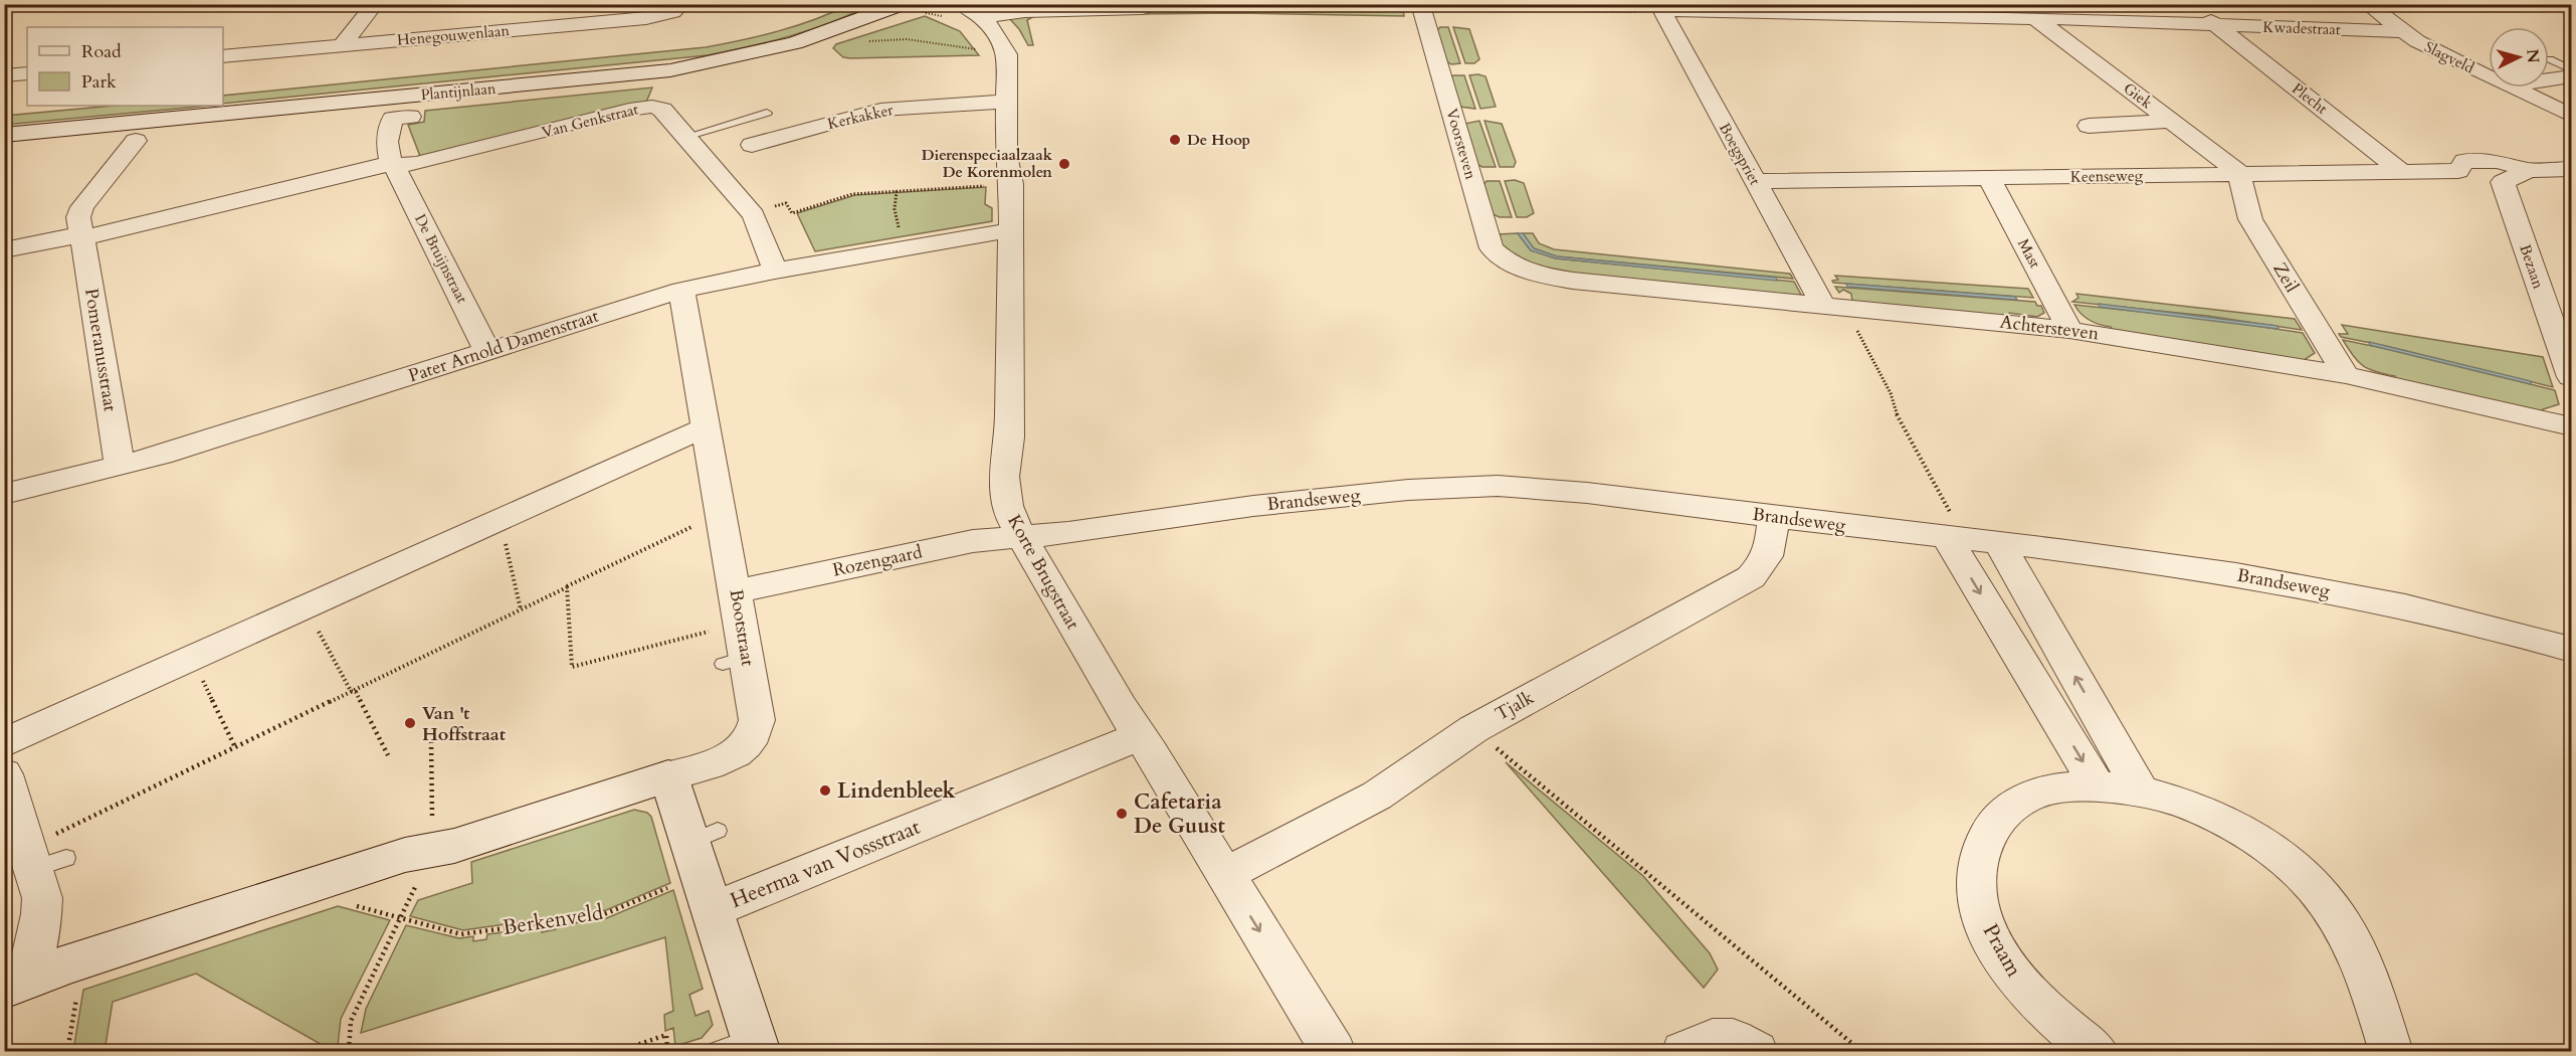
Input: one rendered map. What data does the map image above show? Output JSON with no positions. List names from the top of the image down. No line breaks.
{"streets":{"main road":["Plantijnlaan"],"street":["Kwadestraat","Henegouwenlaan","Slagveld","Giek","Plecht","Kerkakker","Van Genkstraat","Voorsteven","Boegspriet","Keenseweg","Mast","De Bruijnstraat","Bezaan","Zeil","Achtersteven","Pater Arnold Damenstraat","Pomeranusstraat","Brandseweg","Rozengaard","Korte Brugstraat","Bootstraat","Tjalk","Heerma van Vossstraat","Praam"],"path":["Berkenveld"]},"crossings":[["Kwadestraat","Slagveld"],["Kwadestraat","Giek"],["Kwadestraat","Plecht"],["Kwadestraat","Boegspriet"],["Giek","Keenseweg"],["Giek","Zeil"],["Plecht","Keenseweg"],["Kerkakker","Korte Brugstraat"],["Van Genkstraat","De Bruijnstraat"],["Van Genkstraat","Pater Arnold Damenstraat"],["Van Genkstraat","Pomeranusstraat"],["Voorsteven","Achtersteven"],["Boegspriet","Keenseweg"],["Boegspriet","Achtersteven"],["Keenseweg","Mast"],["Keenseweg","Bezaan"],["Keenseweg","Zeil"],["Mast","Achtersteven"],["De Bruijnstraat","Pater Arnold Damenstraat"],["Zeil","Achtersteven"],["Pater Arnold Damenstraat","Pomeranusstraat"],["Pater Arnold Damenstraat","Korte Brugstraat"],["Pater Arnold Damenstraat","Bootstraat"],["Brandseweg","Rozengaard"],["Brandseweg","Korte Brugstraat"],["Brandseweg","Tjalk"],["Rozengaard","Korte Brugstraat"],["Rozengaard","Bootstraat"],["Korte Brugstraat","Tjalk"],["Korte Brugstraat","Heerma van Vossstraat"],["Heerma van Vossstraat","Berkenveld"]],"places":["De Hoop","Dierenspeciaalzaak De Korenmolen","Van 't Hoffstraat","Lindenbleek","Cafetaria De Guust"],"legend":["Road","Park"],"north":"right"}
